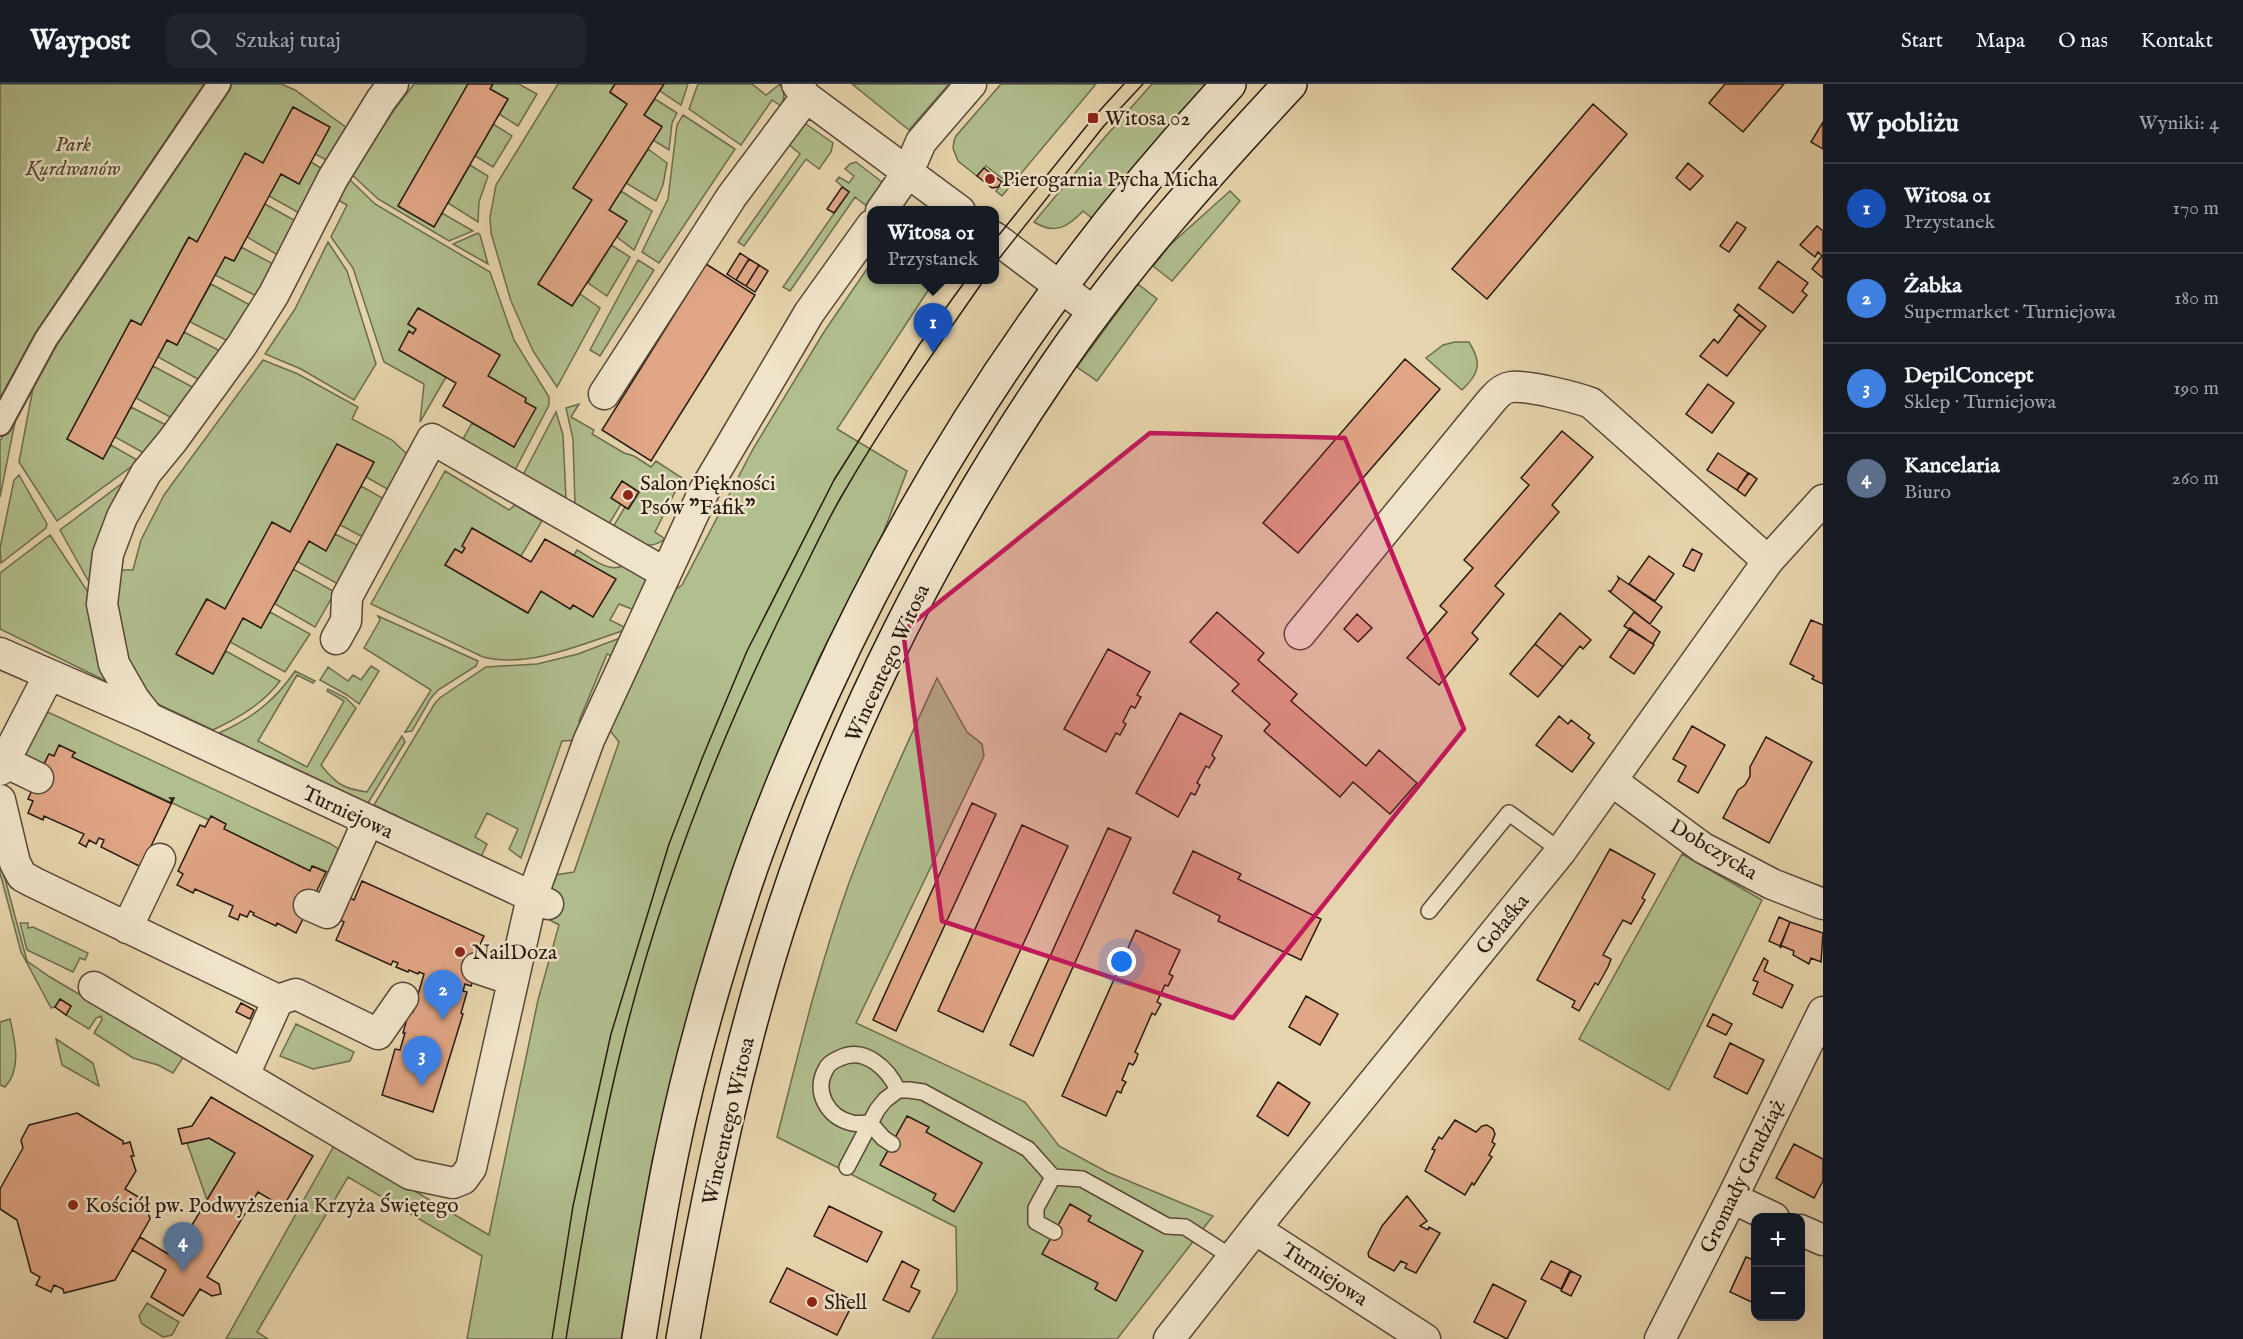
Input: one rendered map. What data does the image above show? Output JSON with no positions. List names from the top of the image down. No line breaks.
{"streets":{"main road":["Wincentego Witosa"],"street":["Turniejowa","Dobczycka","Gołaśka","Gromady Grudziąż"]},"crossings":[["Turniejowa","Gołaśka"],["Dobczycka","Gołaśka"]],"parks":["Park Kurdwanów"],"places":{"transit":["Witosa 02"],"other":["Pierogarnia Pycha Micha","Salon Piękności Psów \"Fafik\"","NailDoza","Kościół pw. Podwyższenia Krzyża Świętego","Shell"]},"page":{"header":"Waypost","search":"Szukaj tutaj","nav":["Start","Mapa","O nas","Kontakt"],"heading":["W pobliżu","Wyniki: 4"],"list":[{"mark":"1","name":"Witosa 01","note":"Przystanek","value":"170 m"},{"mark":"2","name":"Żabka","note":"Supermarket · Turniejowa","value":"180 m"},{"mark":"3","name":"DepilConcept","note":"Sklep · Turniejowa","value":"190 m"},{"mark":"4","name":"Kancelaria","note":"Biuro","value":"260 m"}],"popup":["Witosa 01","Przystanek"],"pins":["1","2","3","4"],"map_buttons":["+","−"]}}
